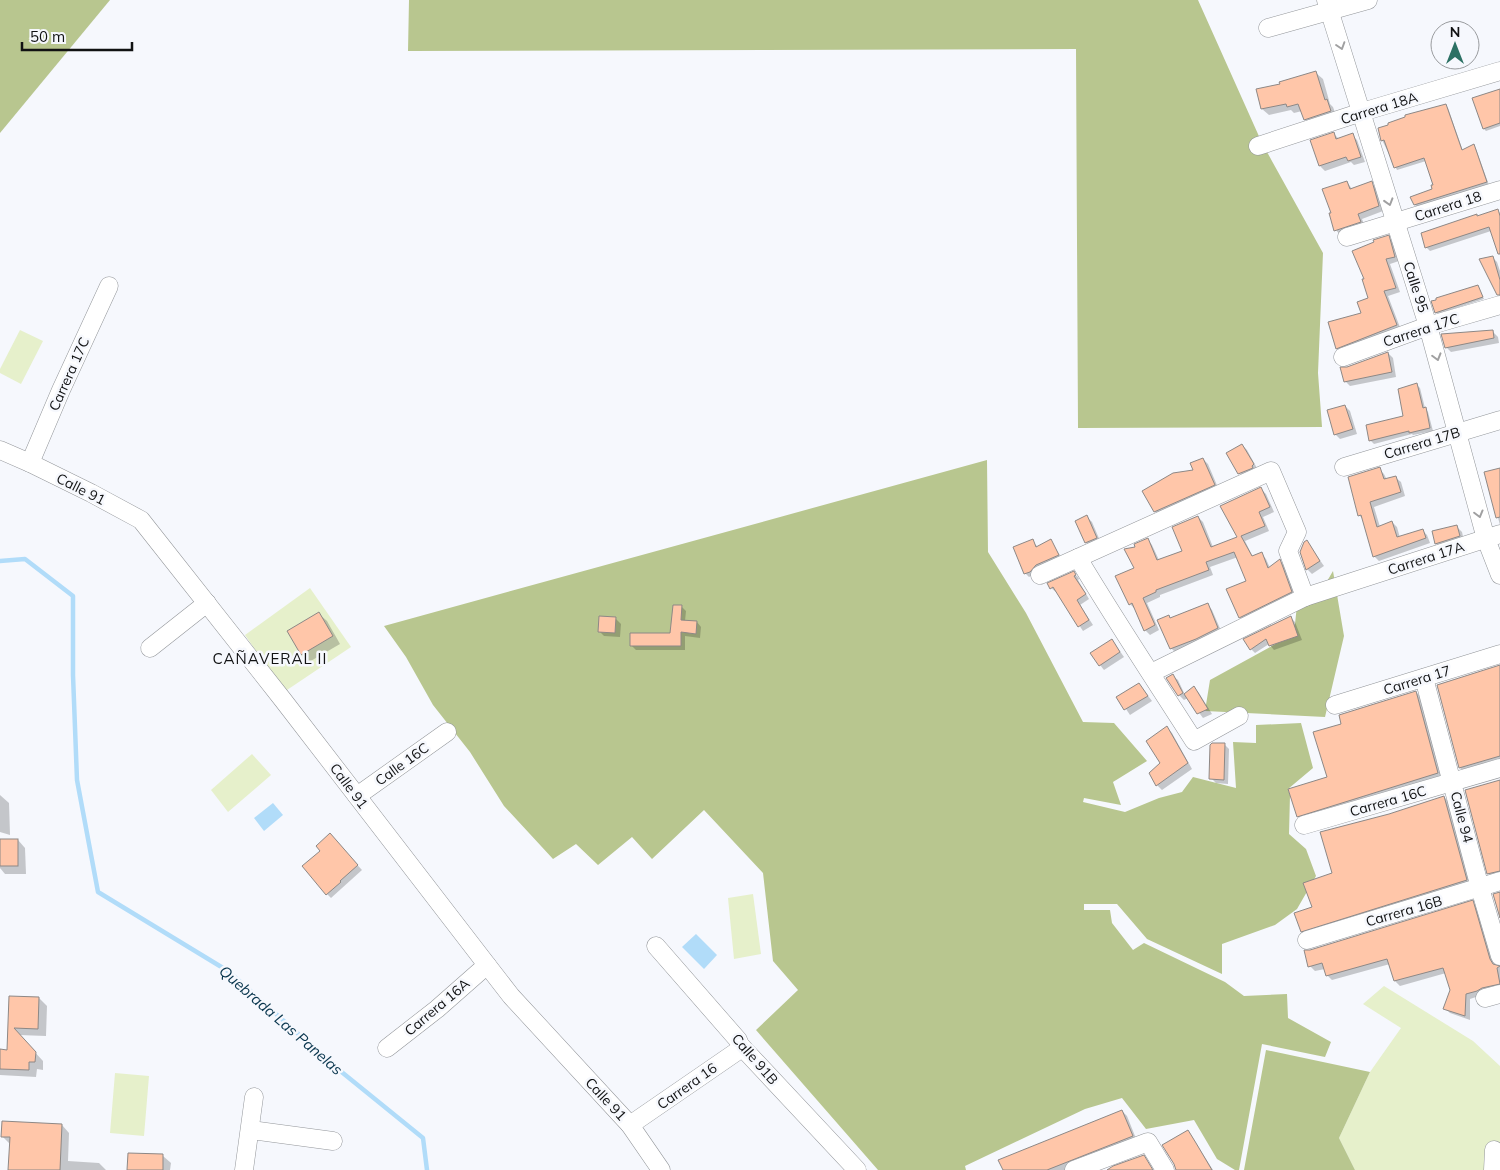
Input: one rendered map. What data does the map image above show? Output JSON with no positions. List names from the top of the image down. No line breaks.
{"streets":{"street":["Carrera 18A","Carrera 18","Calle 95","Carrera 17C","Carrera 17B","Calle 91","Carrera 17A","Carrera 17","Calle 16C","Carrera 16C","Calle 94","Carrera 16B","Carrera 16A","Calle 91B","Carrera 16"]},"crossings":[["Carrera 18A","Calle 95"],["Carrera 18","Calle 95"],["Calle 95","Carrera 17C"],["Calle 95","Carrera 17B"],["Calle 95","Carrera 17A"],["Carrera 17C","Calle 91"],["Calle 91","Calle 16C"],["Calle 91","Carrera 16A"],["Calle 91","Carrera 16"],["Carrera 17","Calle 94"],["Carrera 16C","Calle 94"],["Calle 94","Carrera 16B"],["Calle 91B","Carrera 16"]],"one_way":["Calle 95"],"districts":["CAÑAVERAL II"],"water":["Quebrada Las Panelas"],"scale_bar":"50 m","north":"top"}
